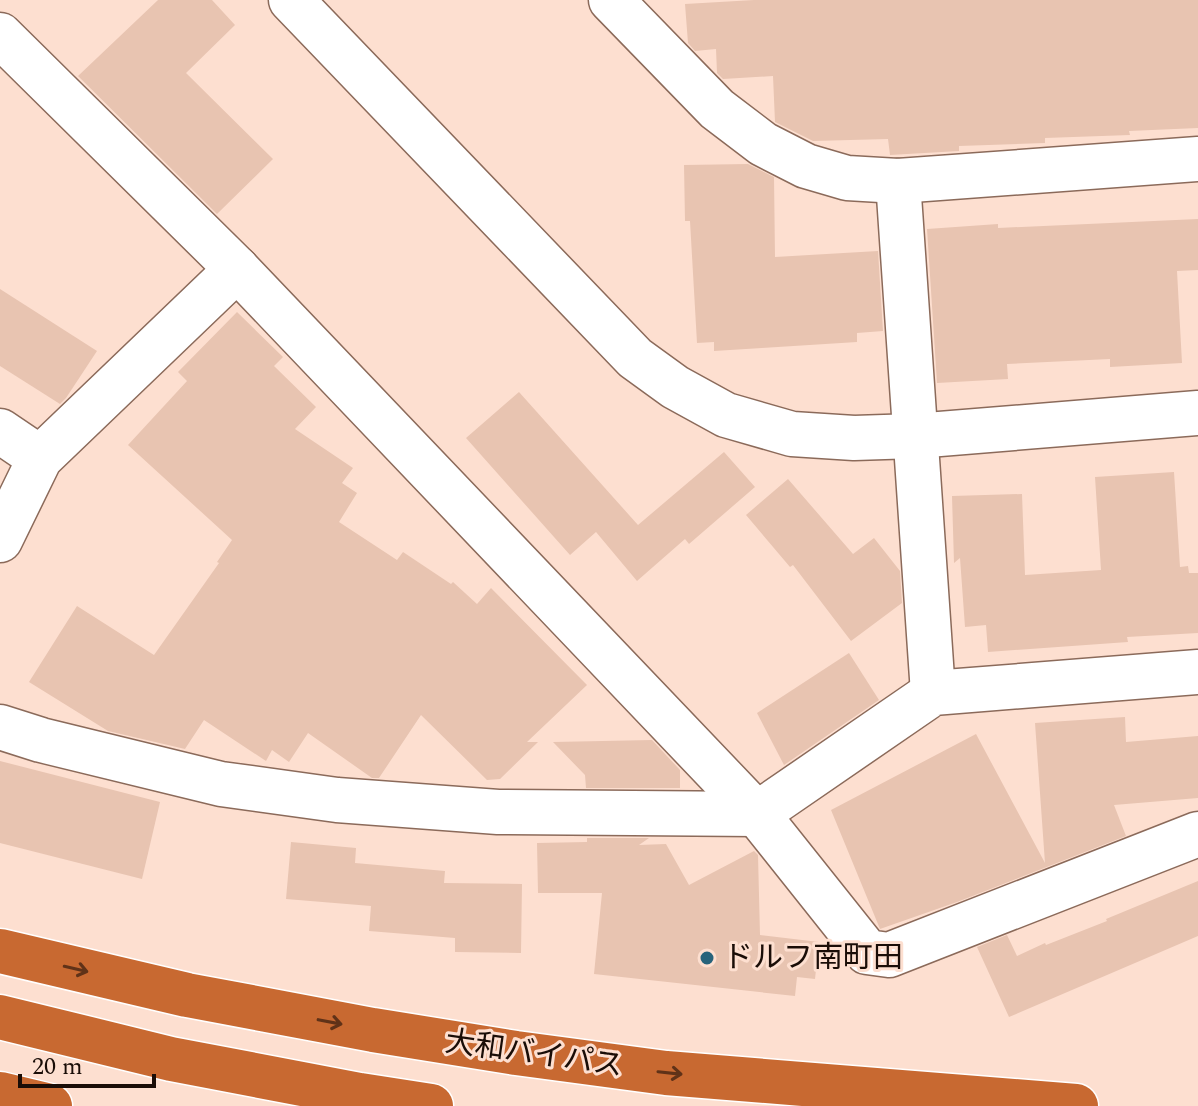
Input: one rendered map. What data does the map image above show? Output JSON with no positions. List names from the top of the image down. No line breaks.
{"streets":{"highway":["大和バイパス"]},"places":["ドルフ南町田"],"scale_bar":"20 m"}
